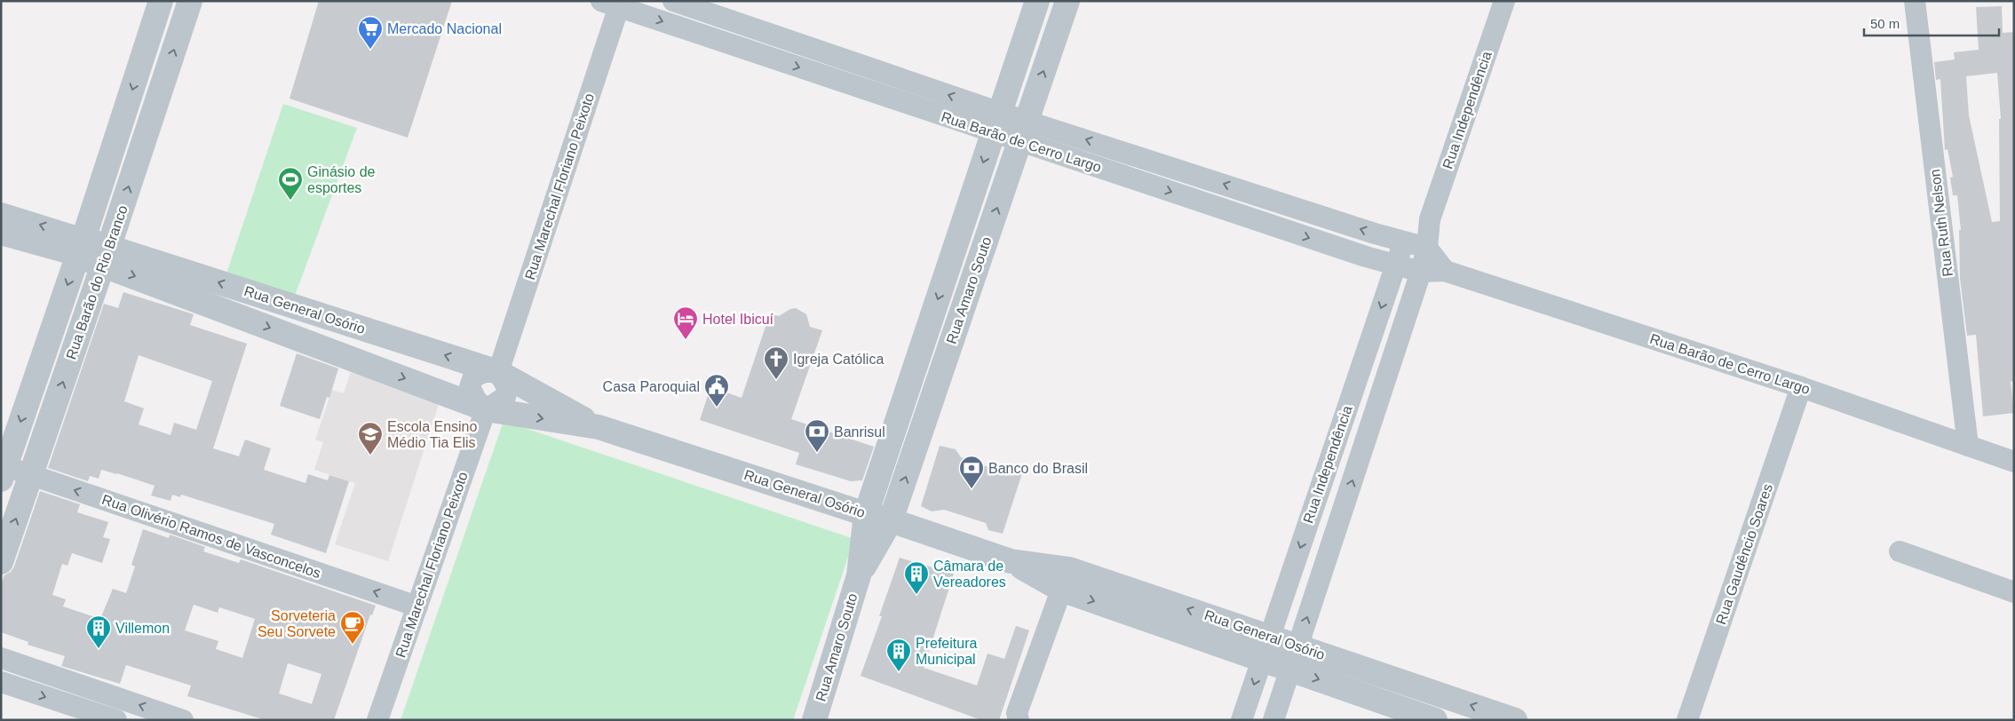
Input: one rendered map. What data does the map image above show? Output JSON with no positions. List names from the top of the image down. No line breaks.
{"streets":{"street":["Rua Independência","Rua Barão de Cerro Largo","Rua Marechal Floriano Peixoto","Rua Ruth Nelson","Rua Barão do Rio Branco","Rua Amaro Souto","Rua General Osório","Rua Olivério Ramos de Vasconcelos","Rua Gaudêncio Soares"]},"crossings":[["Rua Independência","Rua Barão de Cerro Largo"],["Rua Independência","Rua General Osório"],["Rua Barão de Cerro Largo","Rua Marechal Floriano Peixoto"],["Rua Barão de Cerro Largo","Rua Ruth Nelson"],["Rua Barão de Cerro Largo","Rua Amaro Souto"],["Rua Barão de Cerro Largo","Rua Gaudêncio Soares"],["Rua Marechal Floriano Peixoto","Rua General Osório"],["Rua Marechal Floriano Peixoto","Rua Olivério Ramos de Vasconcelos"],["Rua Barão do Rio Branco","Rua General Osório"],["Rua Barão do Rio Branco","Rua Olivério Ramos de Vasconcelos"],["Rua Amaro Souto","Rua General Osório"]],"places":{"supermarket":["Mercado Nacional"],"sports":["Ginásio de esportes"],"hotel":["Hotel Ibicuí"],"church":["Igreja Católica"],"public building":["Casa Paroquial"],"bank":["Banrisul","Banco do Brasil"],"school or university":["Escola Ensino Médio Tia Elis"],"building":["Câmara de Vereadores","Villemon","Prefeitura Municipal"],"cafe":["Sorveteria Seu Sorvete"]},"scale_bar":"50 m"}
